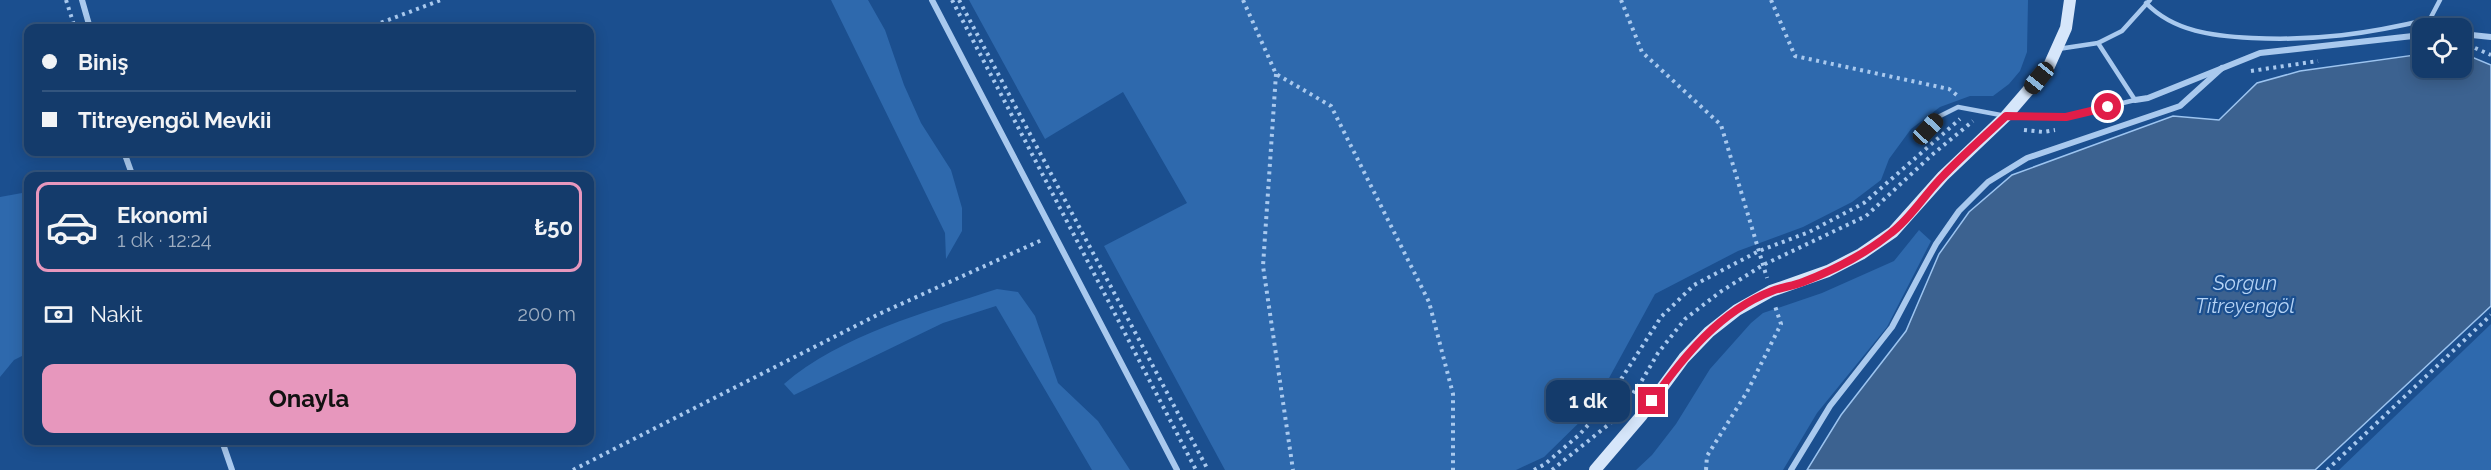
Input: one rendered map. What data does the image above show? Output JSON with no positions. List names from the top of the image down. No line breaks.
{"water":["Sorgun Titreyengöl"],"page":{"banner":["Biniş","Titreyengöl Mevkii"],"list":[{"name":"Ekonomi","note":"1 dk · 12:24","value":"₺50"}],"pay":["Nakit","200 m"],"buttons":"Onayla","bubble":"1 dk"}}
